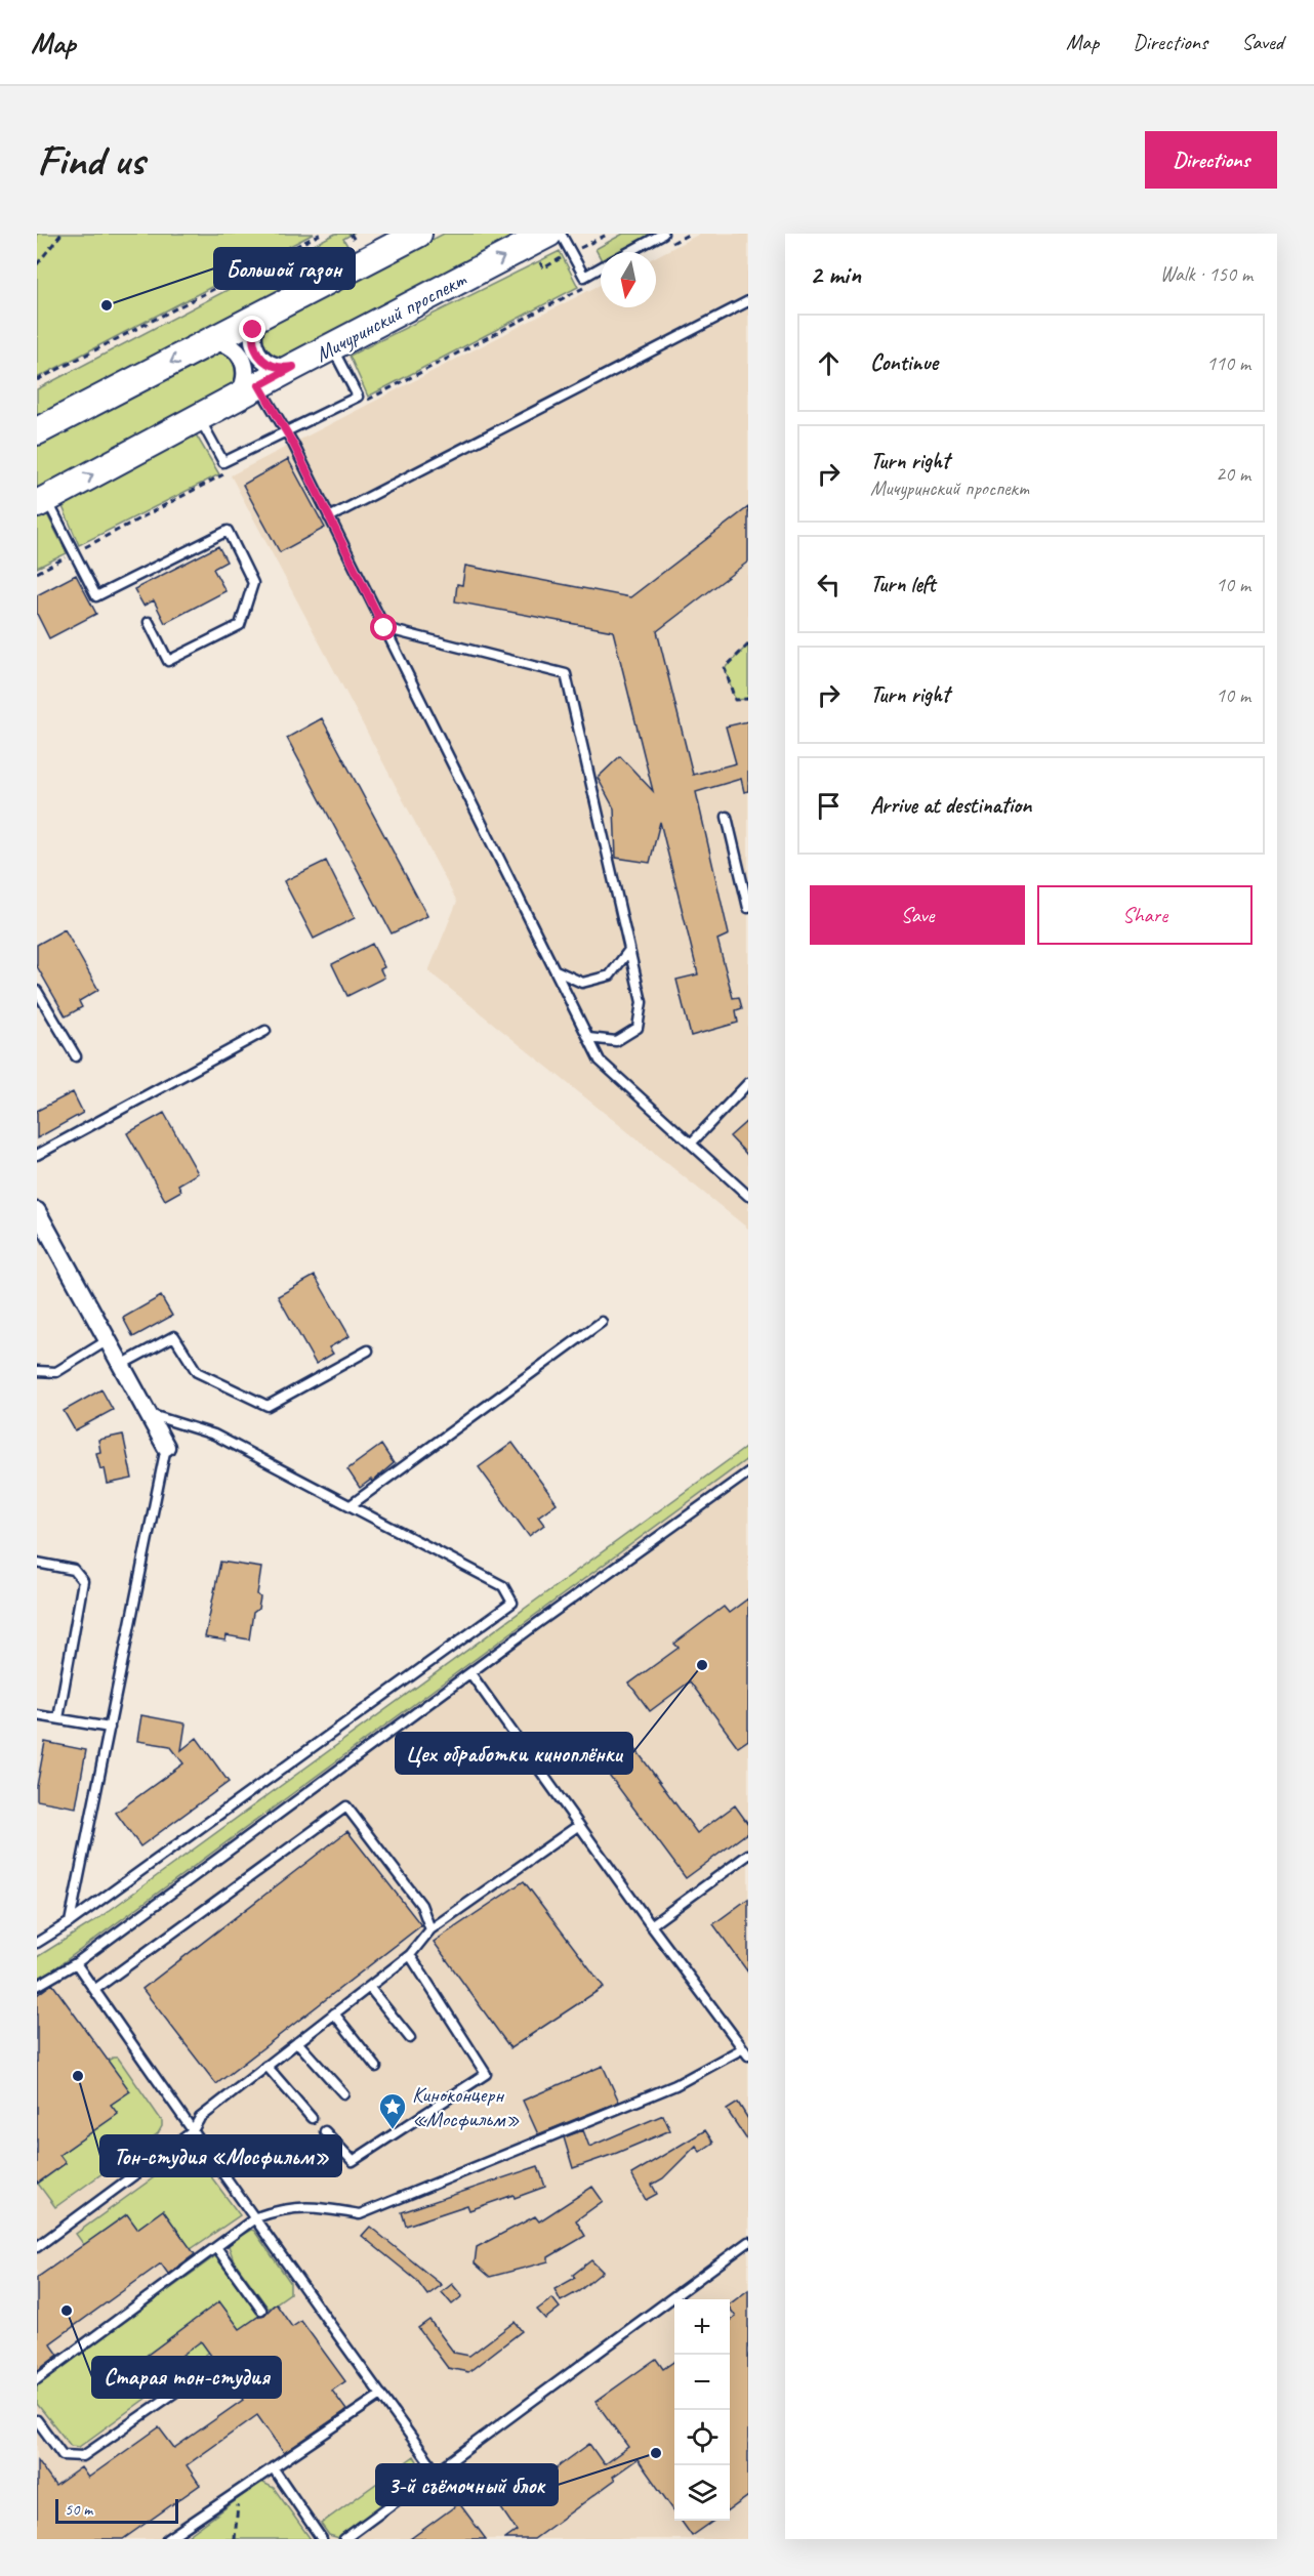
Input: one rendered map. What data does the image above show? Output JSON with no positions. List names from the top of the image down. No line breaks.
{"streets":{"main road":["Мичуринский проспект"]},"places":{"other":["Большой газон","Цех обработки киноплёнки","Тон-студия «Мосфильм»","Старая тон-студия","3-й съёмочный блок"],"place":["Киноконцерн «Мосфильм»"]},"scale_bar":"50 m","north":"bottom","page":{"header":"Map","nav":["Map","Directions","Saved"],"buttons":["Directions",["Save","Share"]],"title":"Find us","heading":["2 min","Walk · 150 m"],"list":[["Continue","110 m"],["Turn right","Мичуринский проспект","20 m"],["Turn left","10 m"],["Turn right","10 m"],"Arrive at destination"],"map_buttons":["+","−"],"scale":"50 m"}}
